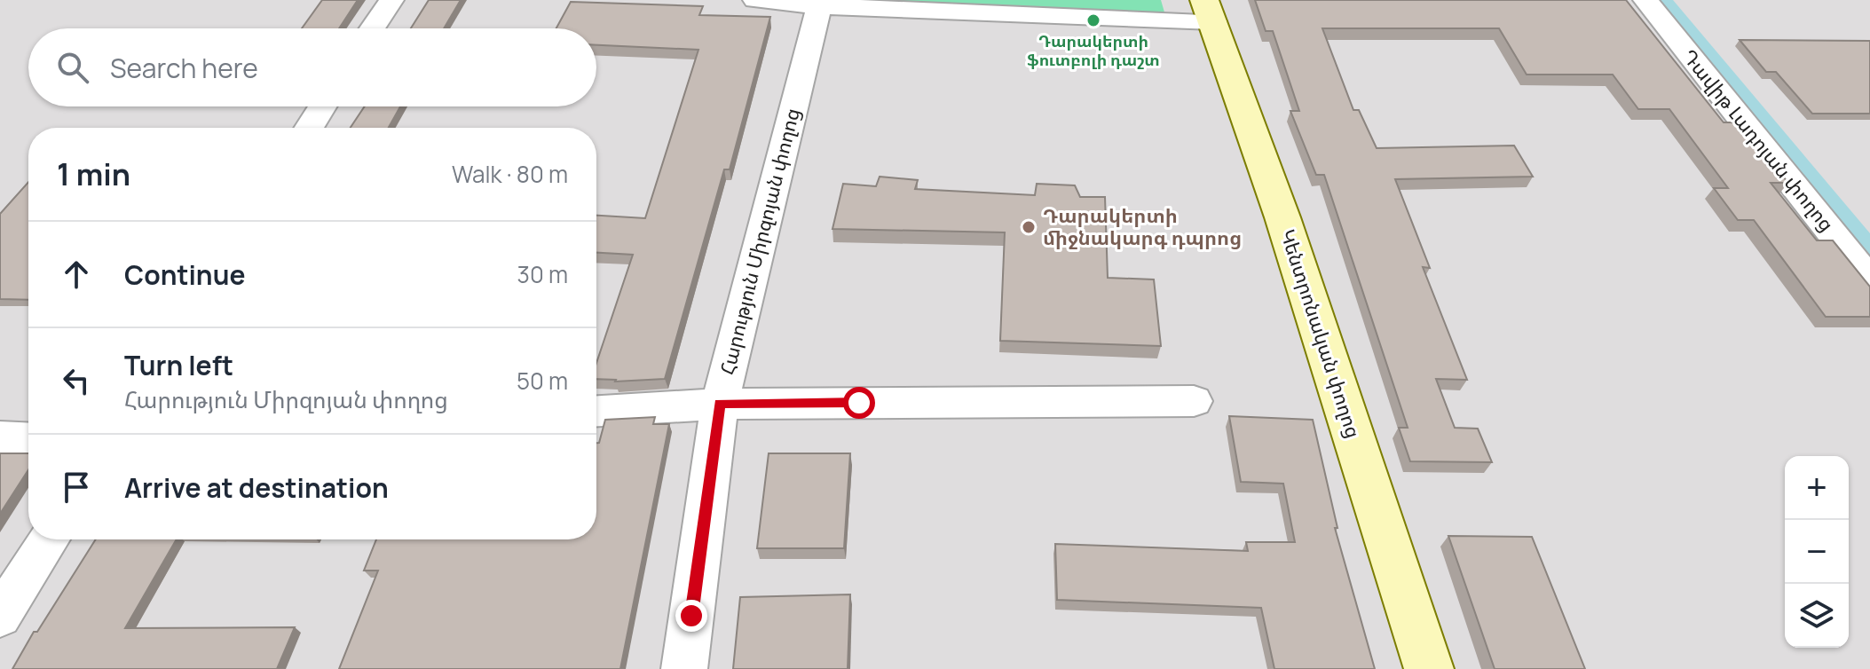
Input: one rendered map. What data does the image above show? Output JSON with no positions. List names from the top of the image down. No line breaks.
{"streets":{"main road":["Կենտրոնական փողոց"],"street":["Դավիթ Լադոյան փողոց","Հարություն Միրզոյան փողոց"]},"places":["Դարակերտի ֆուտբոլի դաշտ","Դարակերտի միջնակարգ դպրոց"],"page":{"search":"Search here","heading":["1 min","Walk · 80 m"],"list":[["Continue","30 m"],["Turn left","Հարություն Միրզոյան փողոց","50 m"],"Arrive at destination"],"map_buttons":["+","−"]}}
